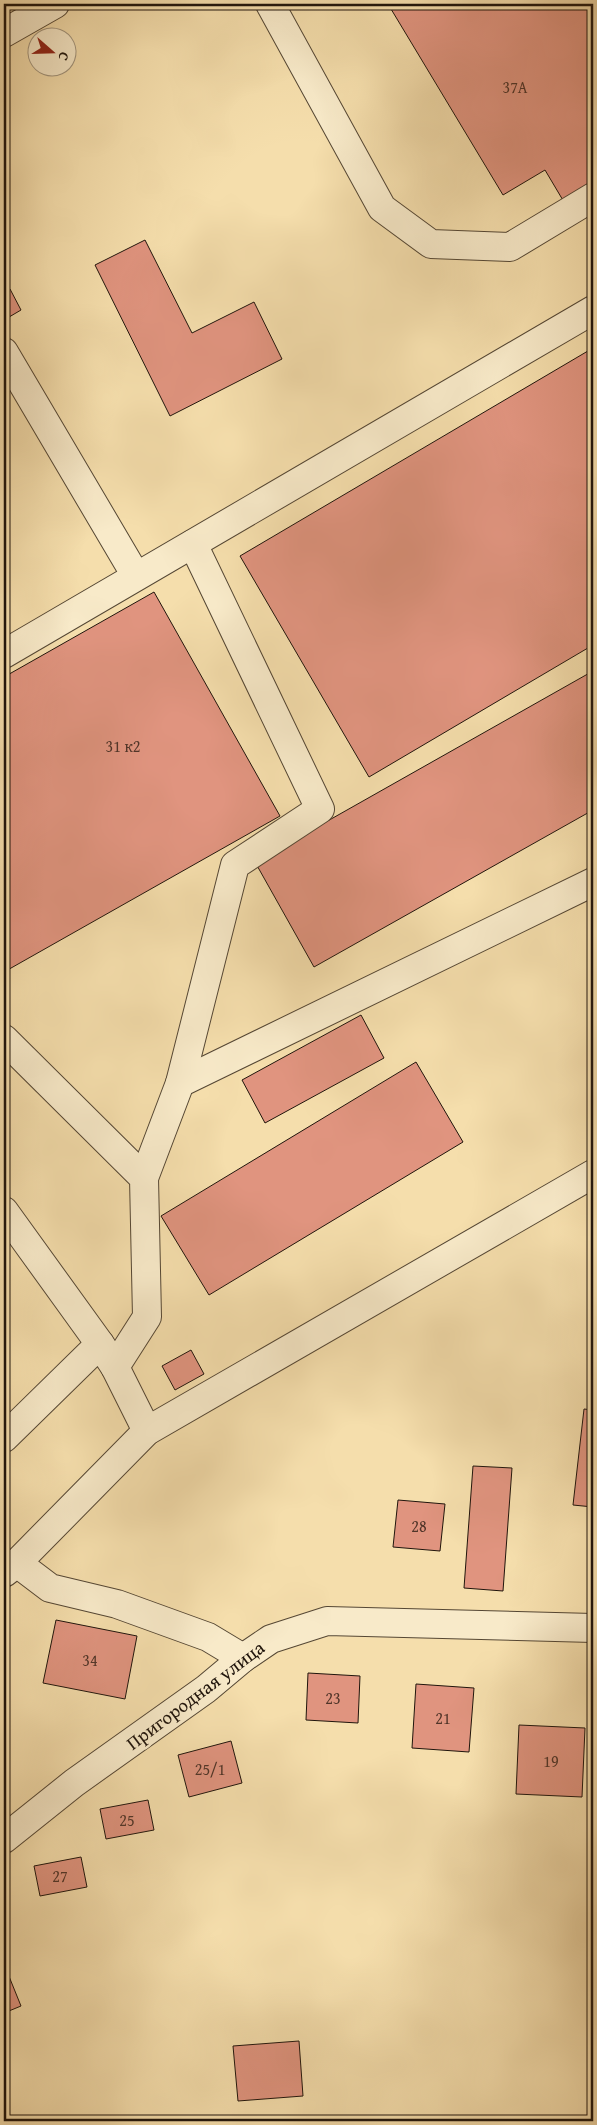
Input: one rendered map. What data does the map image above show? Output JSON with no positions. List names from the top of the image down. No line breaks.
{"streets":{"street":["Пригородная улица"]},"house_numbers":["37А","31 к2","28","34","23","21","19","25/1","25","27"],"north":"right"}
